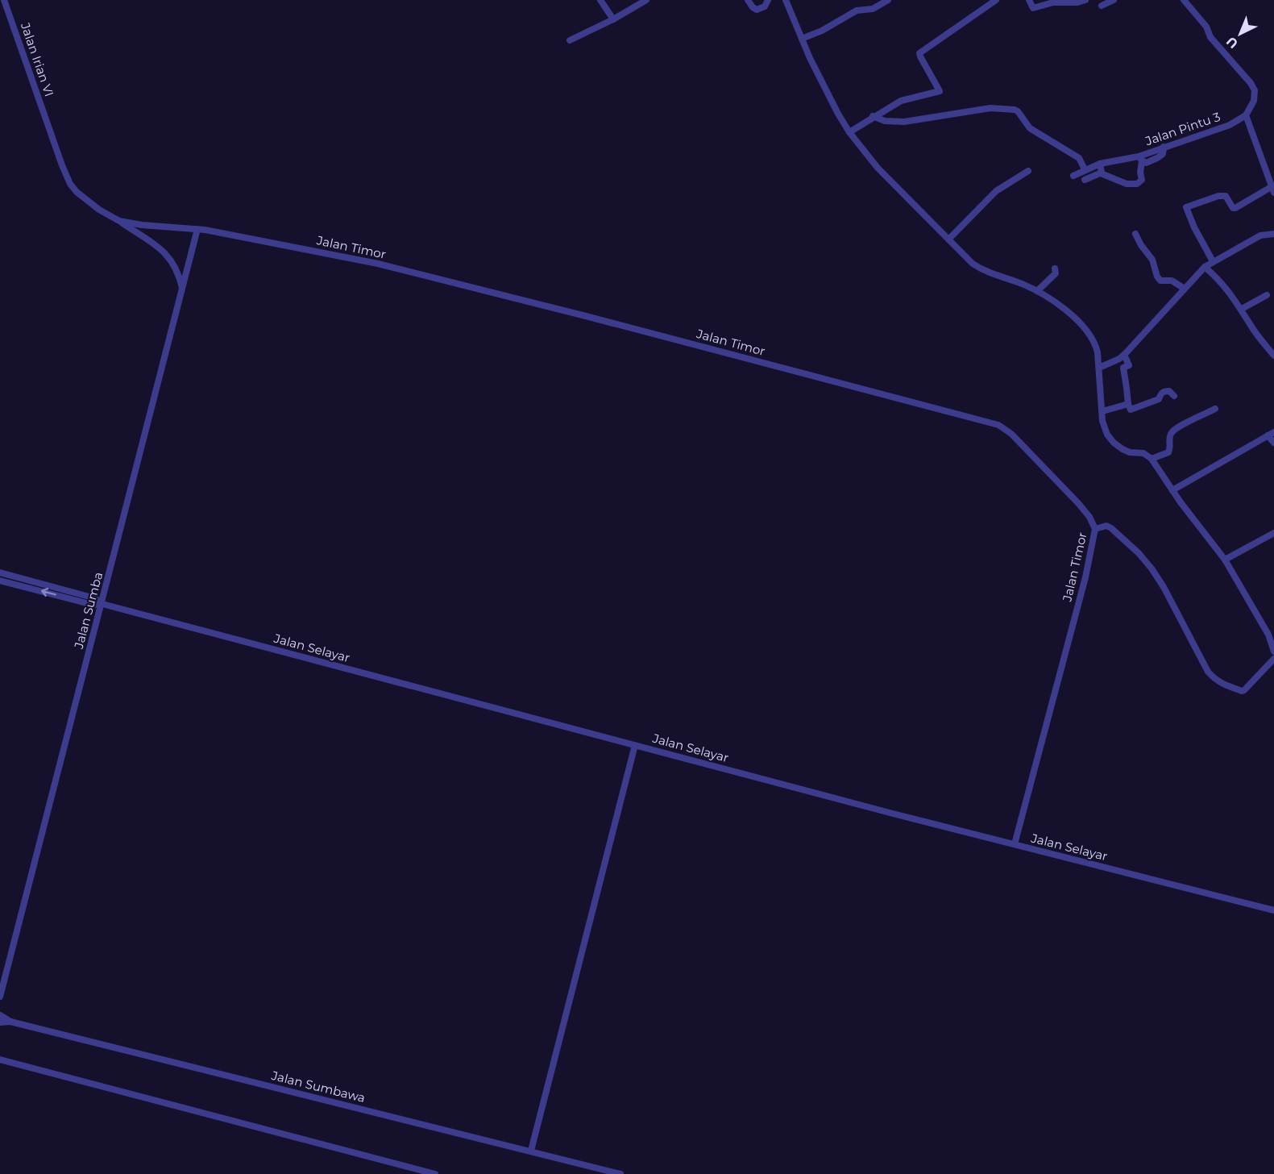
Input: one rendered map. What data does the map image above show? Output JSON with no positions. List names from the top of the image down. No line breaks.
{"streets":{"street":["Jalan Irian VI","Jalan Pintu 3","Jalan Timor","Jalan Sumba","Jalan Selayar","Jalan Sumbawa"]},"crossings":[["Jalan Irian VI","Jalan Timor"],["Jalan Timor","Jalan Sumba"],["Jalan Timor","Jalan Selayar"],["Jalan Sumba","Jalan Selayar"]],"north":"bottom left"}
